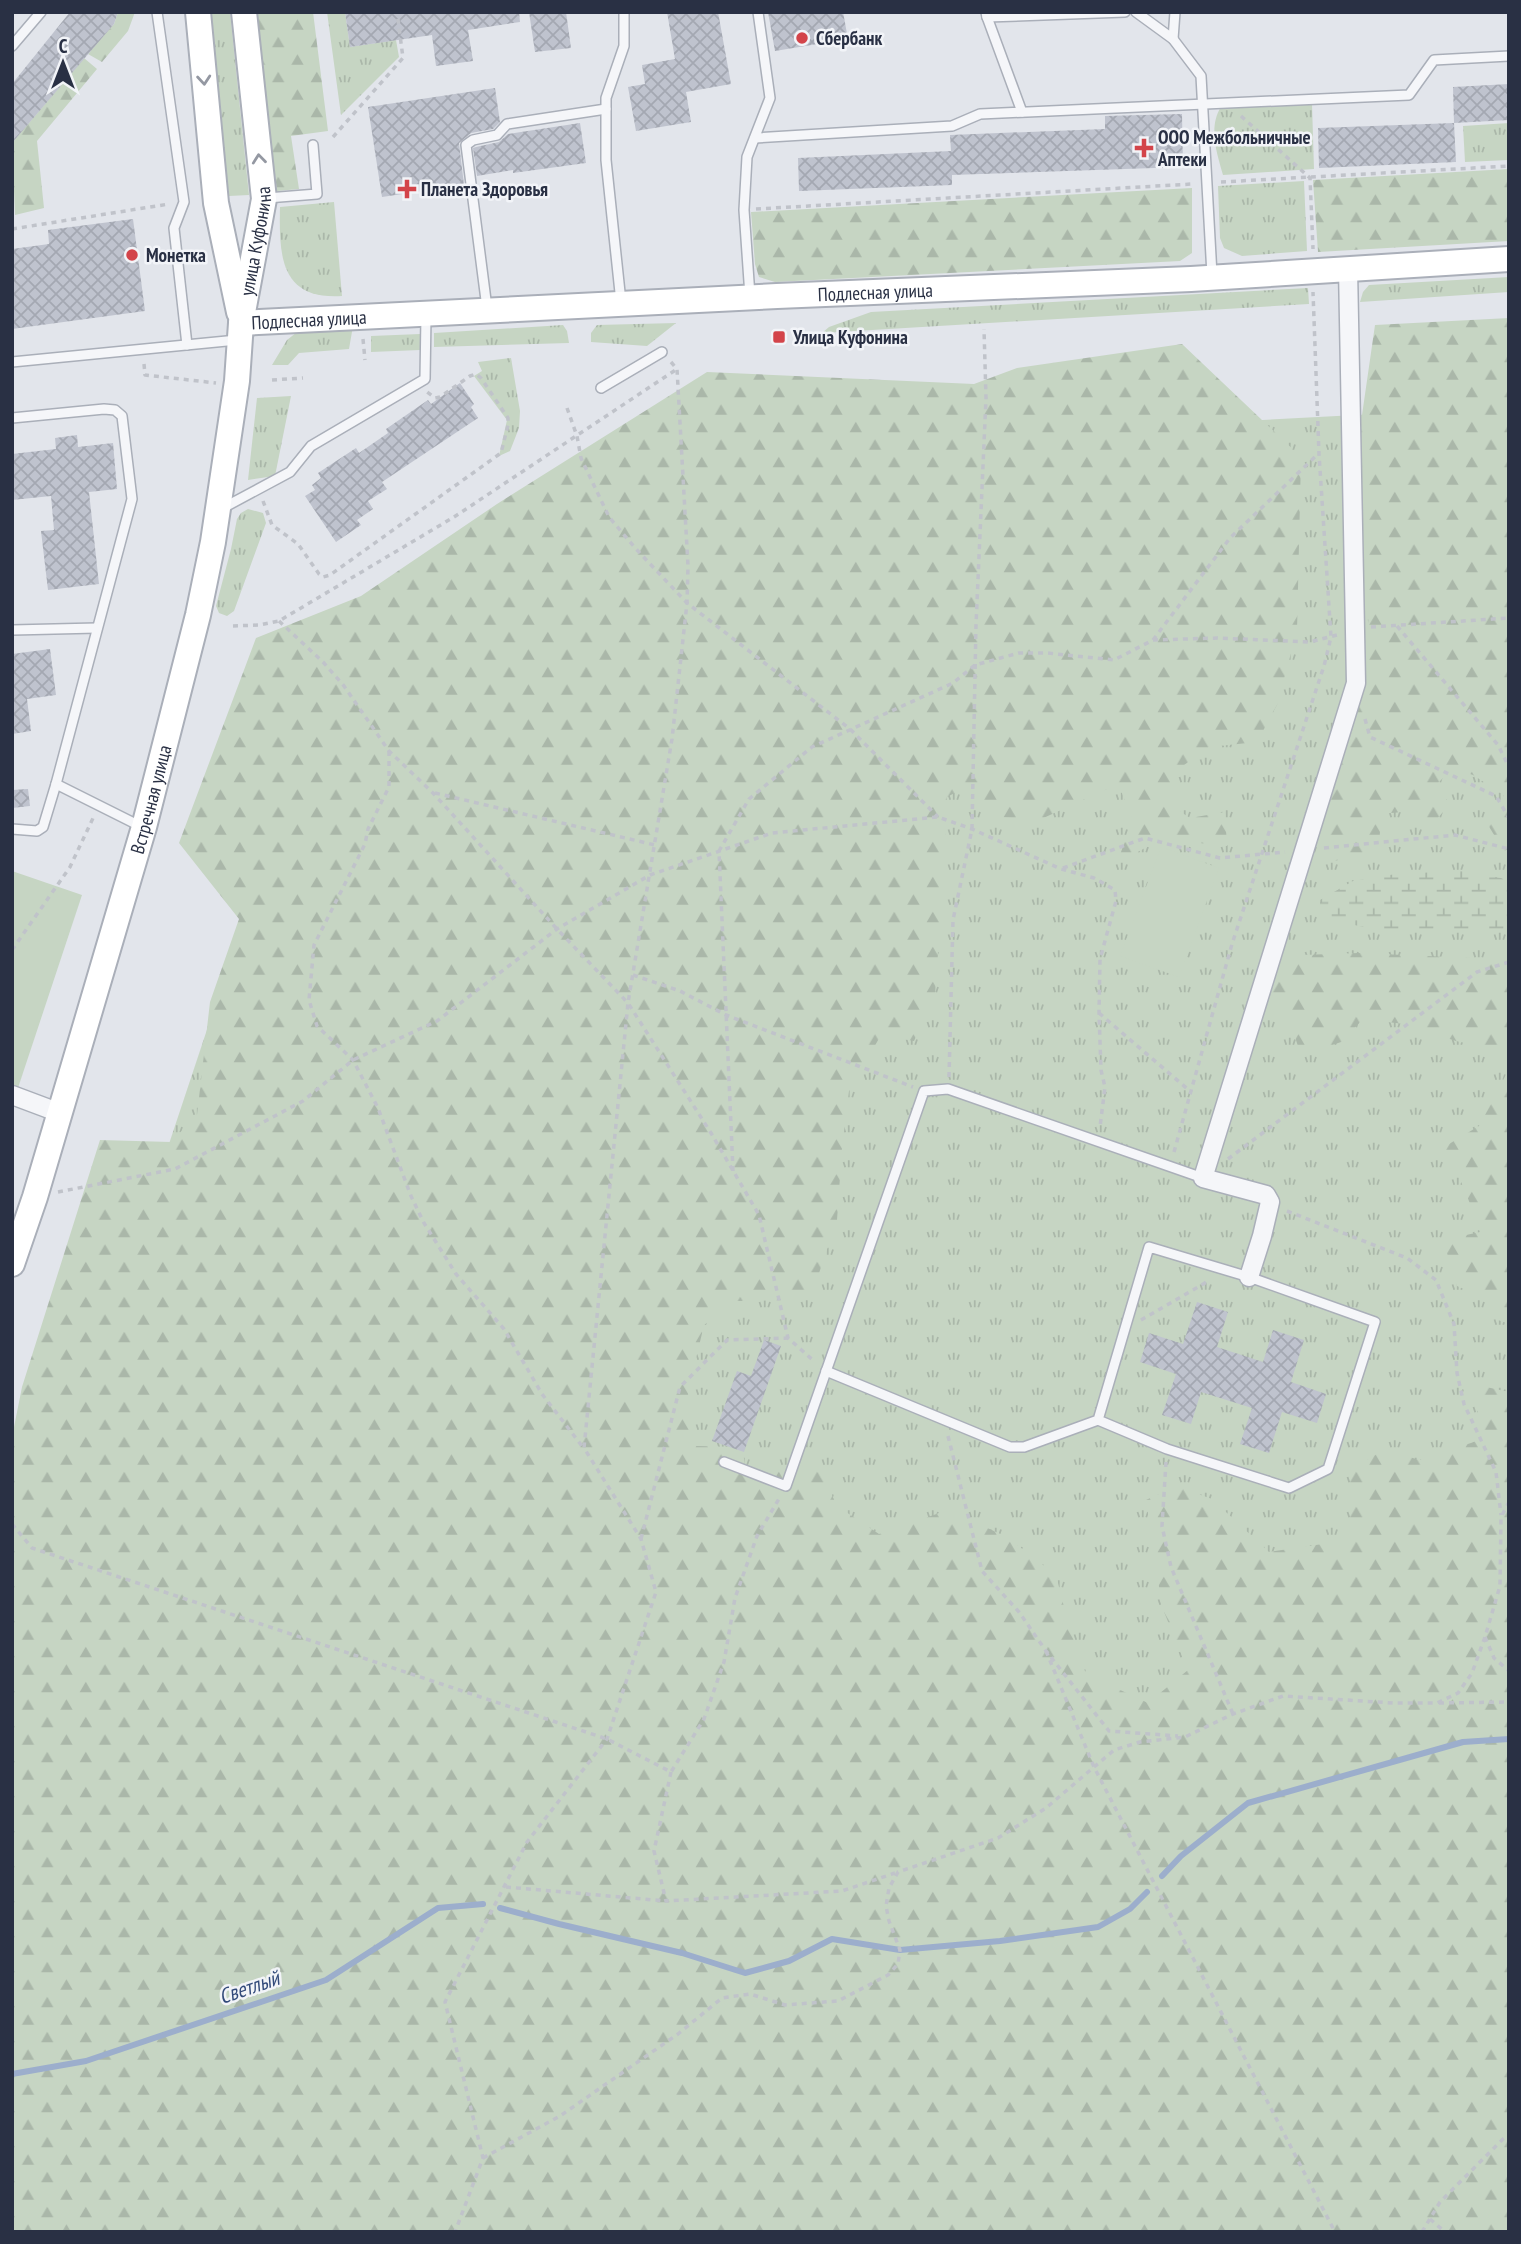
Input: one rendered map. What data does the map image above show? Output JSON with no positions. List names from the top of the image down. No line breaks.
{"streets":{"main road":["улица Куфонина","Подлесная улица","Встречная улица"]},"crossings":[["улица Куфонина","Подлесная улица"],["улица Куфонина","Встречная улица"],["Подлесная улица","Встречная улица"]],"water":["Светлый"],"places":{"other":["Сбербанк","Монетка"],"health":["ООО Межбольничные Аптеки","Планета Здоровья"],"transit":["Улица Куфонина"]},"north":"top"}
